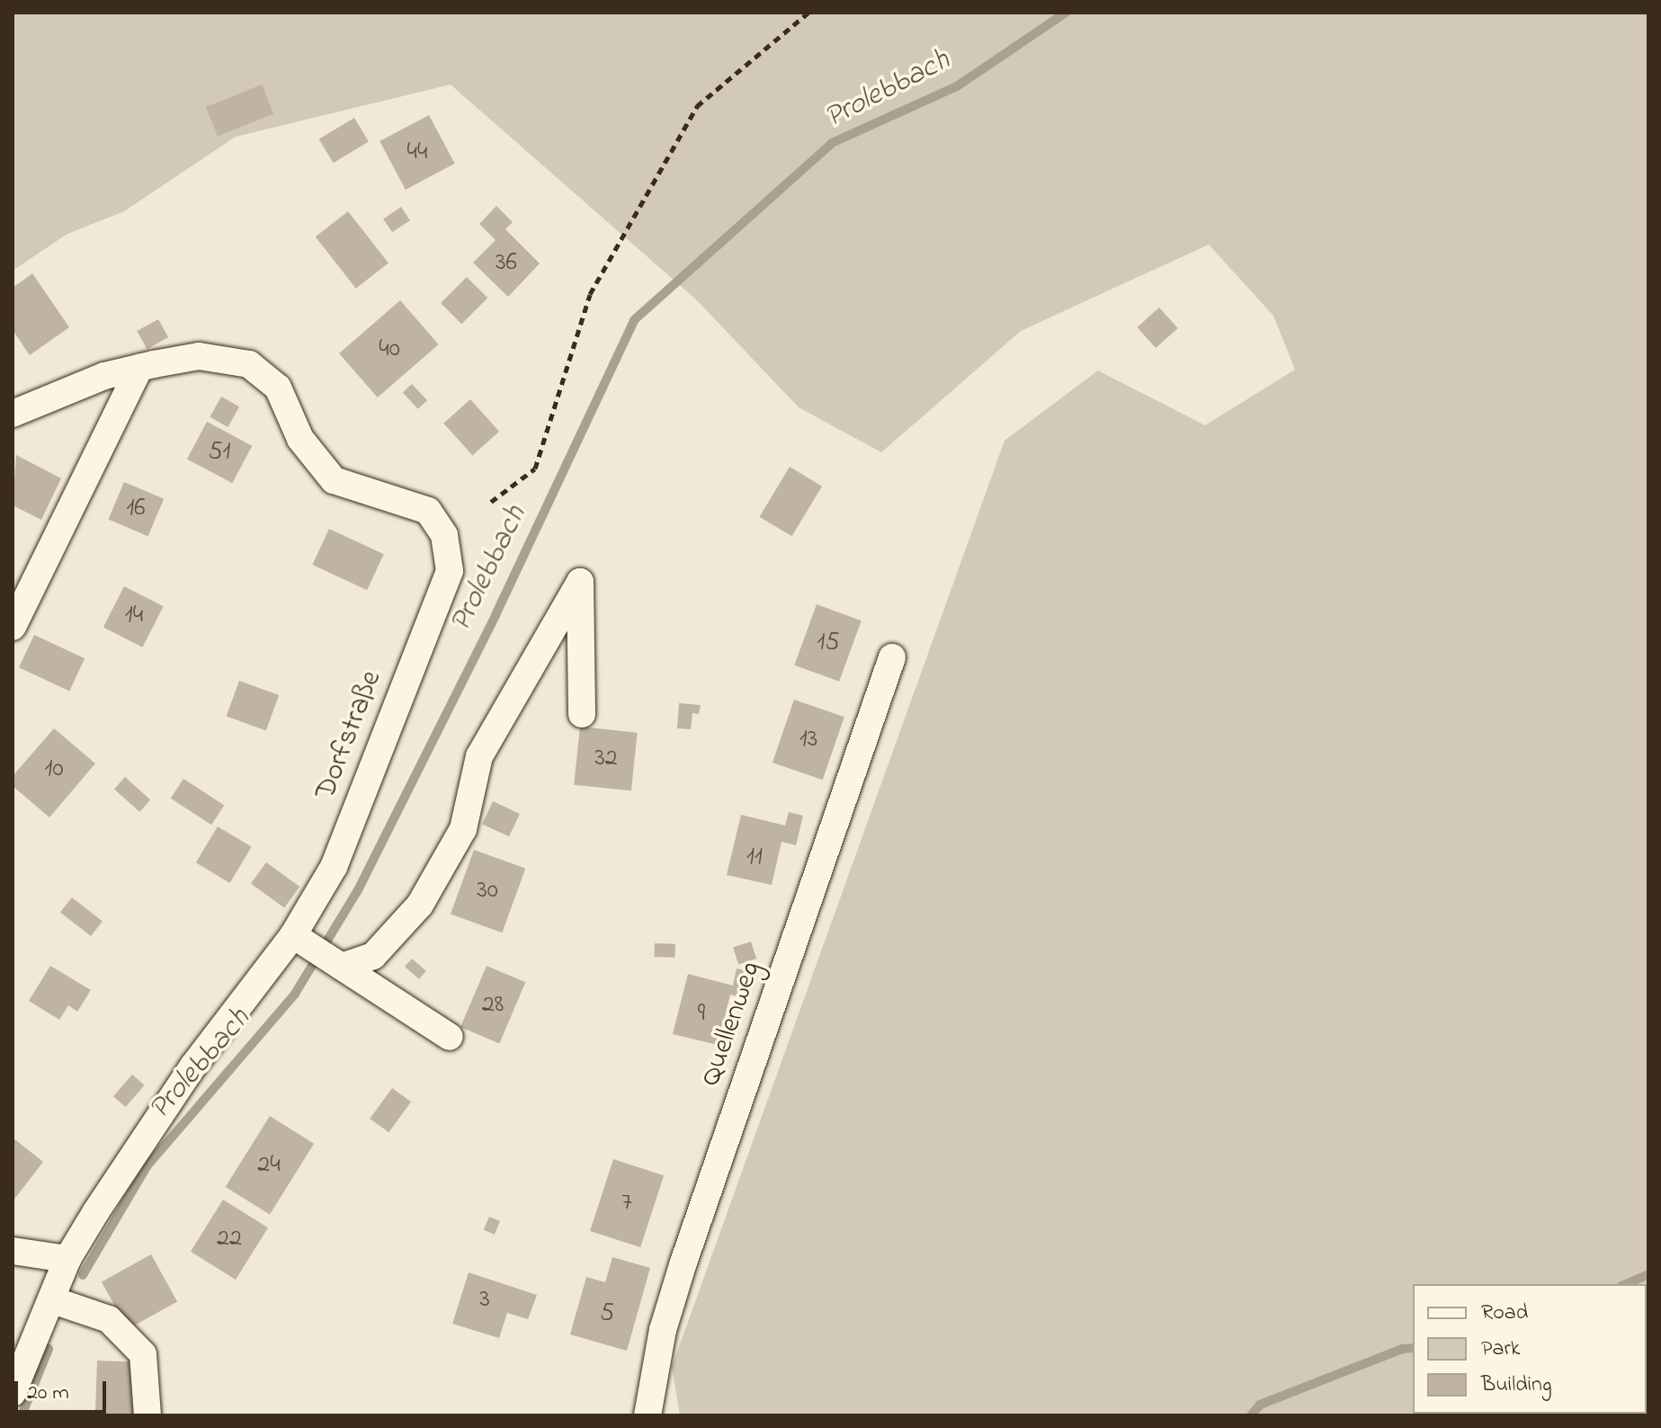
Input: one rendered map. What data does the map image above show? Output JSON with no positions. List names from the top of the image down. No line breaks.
{"streets":{"street":["Dorfstraße","Quellenweg"]},"water":["Prolebbach"],"house_numbers":["44","36","40","51","16","14","15","13","32","10","11","30","28","9","24","7","22","3","5"],"legend":["Road","Park","Building"],"scale_bar":"20 m"}
